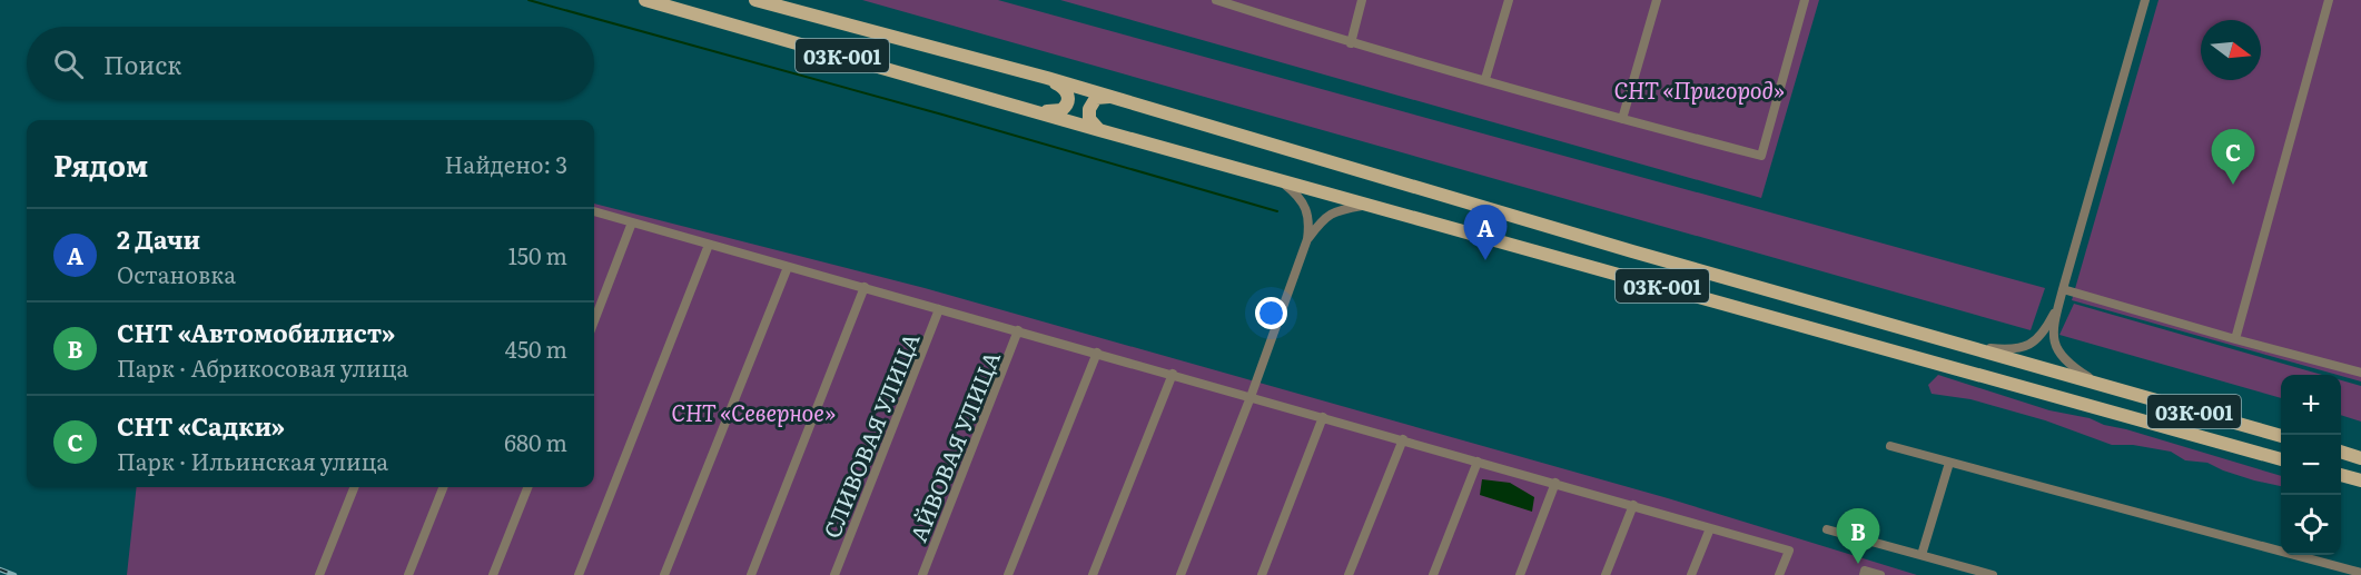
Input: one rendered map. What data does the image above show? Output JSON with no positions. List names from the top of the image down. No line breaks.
{"streets":{"main road":["03К-001"],"street":["СЛИВОВАЯ УЛИЦА","АЙВОВАЯ УЛИЦА"]},"parks":["СНТ «Пригород»","СНТ «Северное»"],"north":"right","page":{"search":"Поиск","heading":["Рядом","Найдено: 3"],"pins":["C","A","B"],"list":[{"mark":"A","name":"2 Дачи","note":"Остановка","value":"150 m"},{"mark":"B","name":"СНТ «Автомобилист»","note":"Парк · Абрикосовая улица","value":"450 m"},{"mark":"C","name":"СНТ «Садки»","note":"Парк · Ильинская улица","value":"680 m"}],"map_buttons":["+","−"]}}
